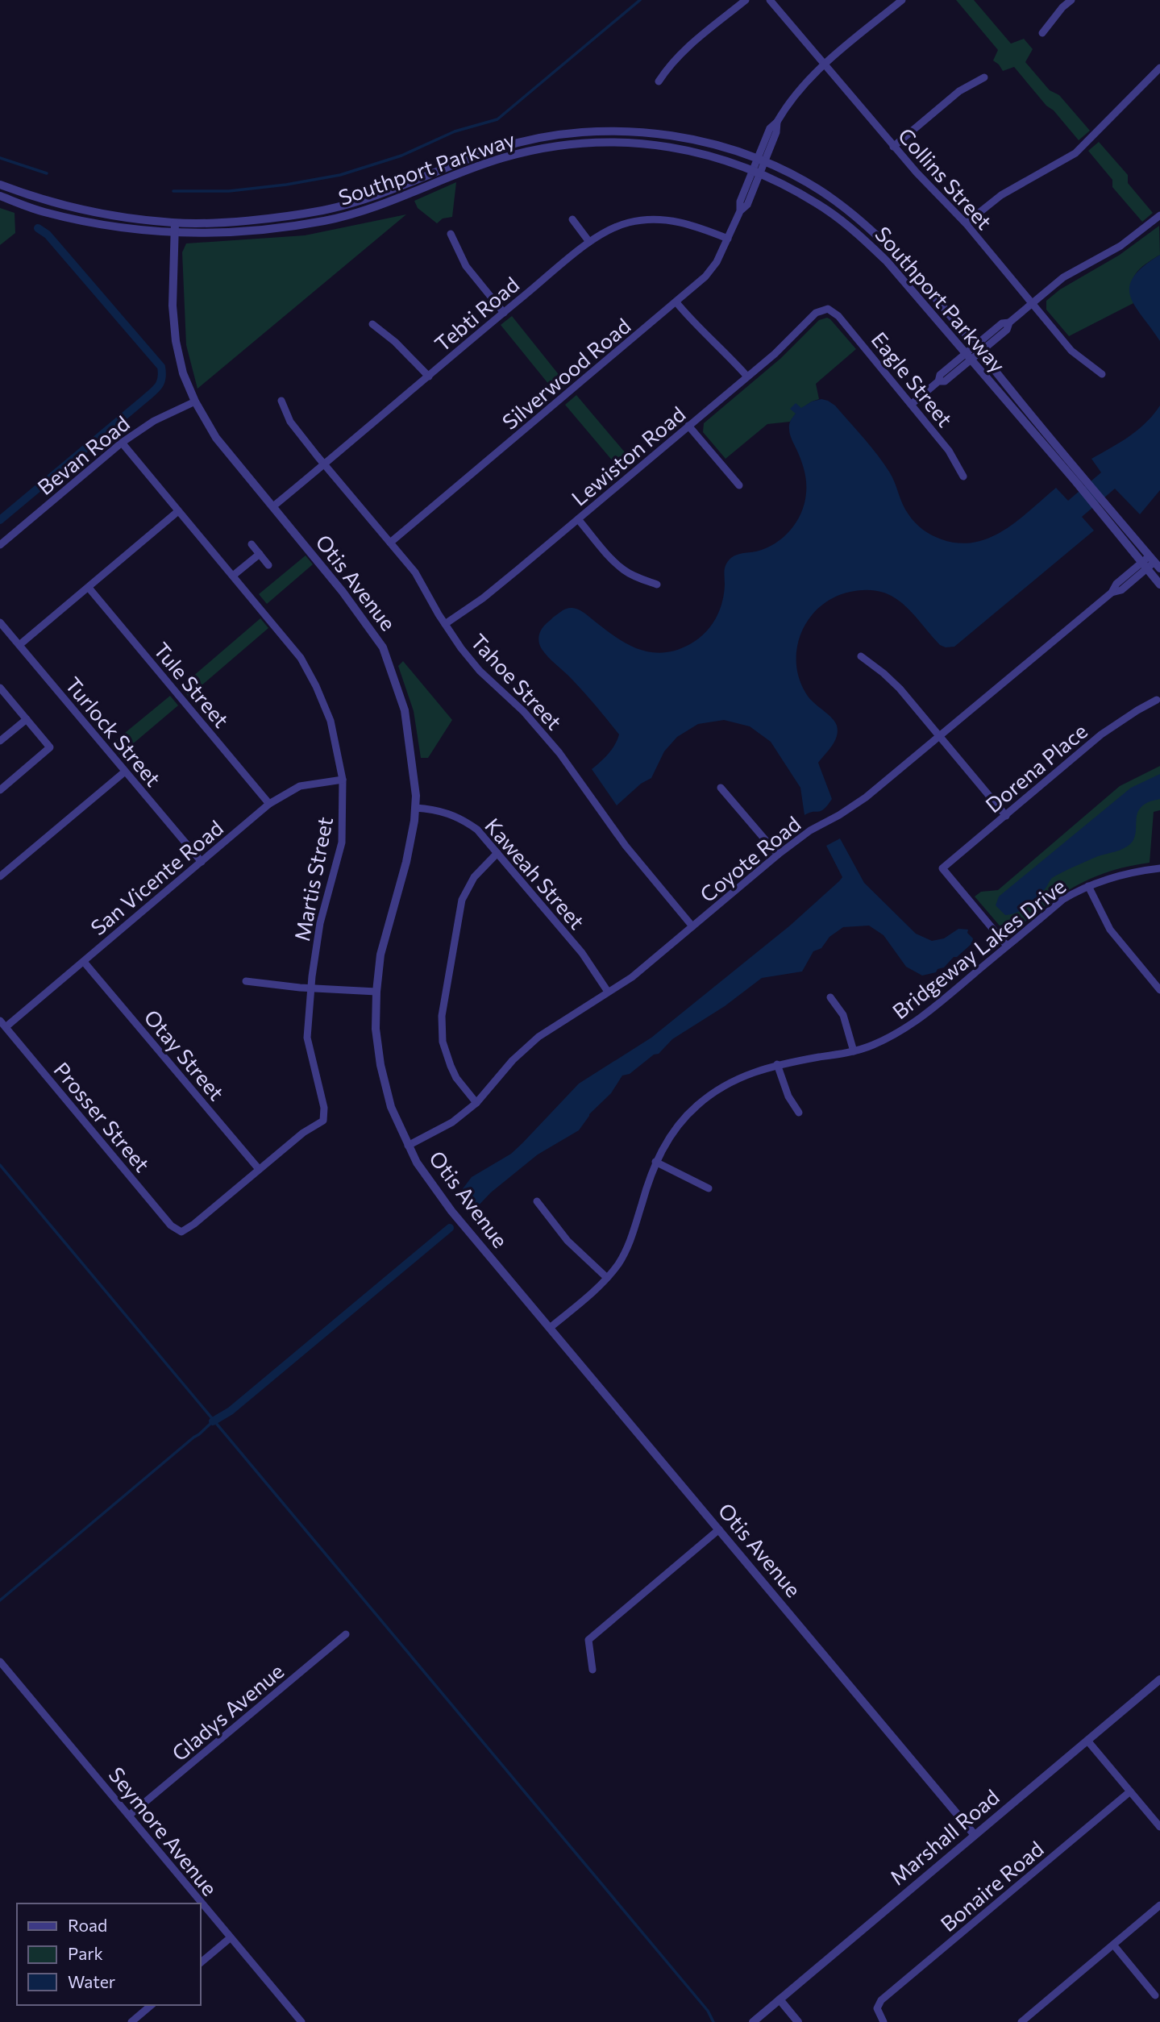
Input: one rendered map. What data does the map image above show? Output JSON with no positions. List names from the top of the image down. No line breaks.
{"streets":{"street":["Southport Parkway","Collins Street","Tebti Road","Silverwood Road","Eagle Street","Bevan Road","Lewiston Road","Otis Avenue","Tahoe Street","Tule Street","Turlock Street","Dorena Place","Coyote Road","Kaweah Street","San Vicente Road","Martis Street","Bridgeway Lakes Drive","Otay Street","Prosser Street","Gladys Avenue","Seymore Avenue","Marshall Road","Bonaire Road"]},"crossings":[["Southport Parkway","Silverwood Road"],["Southport Parkway","Otis Avenue"],["Southport Parkway","Coyote Road"],["Collins Street","Silverwood Road"],["Tebti Road","Silverwood Road"],["Tebti Road","Otis Avenue"],["Tebti Road","Tahoe Street"],["Silverwood Road","Tahoe Street"],["Eagle Street","Lewiston Road"],["Bevan Road","Otis Avenue"],["Bevan Road","Martis Street"],["Lewiston Road","Tahoe Street"],["Otis Avenue","Coyote Road"],["Otis Avenue","Kaweah Street"],["Otis Avenue","Bridgeway Lakes Drive"],["Otis Avenue","Marshall Road"],["Tahoe Street","Coyote Road"],["Tule Street","San Vicente Road"],["Turlock Street","San Vicente Road"],["Dorena Place","Bridgeway Lakes Drive"],["Coyote Road","Kaweah Street"],["San Vicente Road","Martis Street"],["San Vicente Road","Otay Street"],["San Vicente Road","Prosser Street"],["Martis Street","Otay Street"],["Martis Street","Prosser Street"],["Otay Street","Prosser Street"],["Gladys Avenue","Seymore Avenue"]],"legend":["Road","Park","Water"]}
